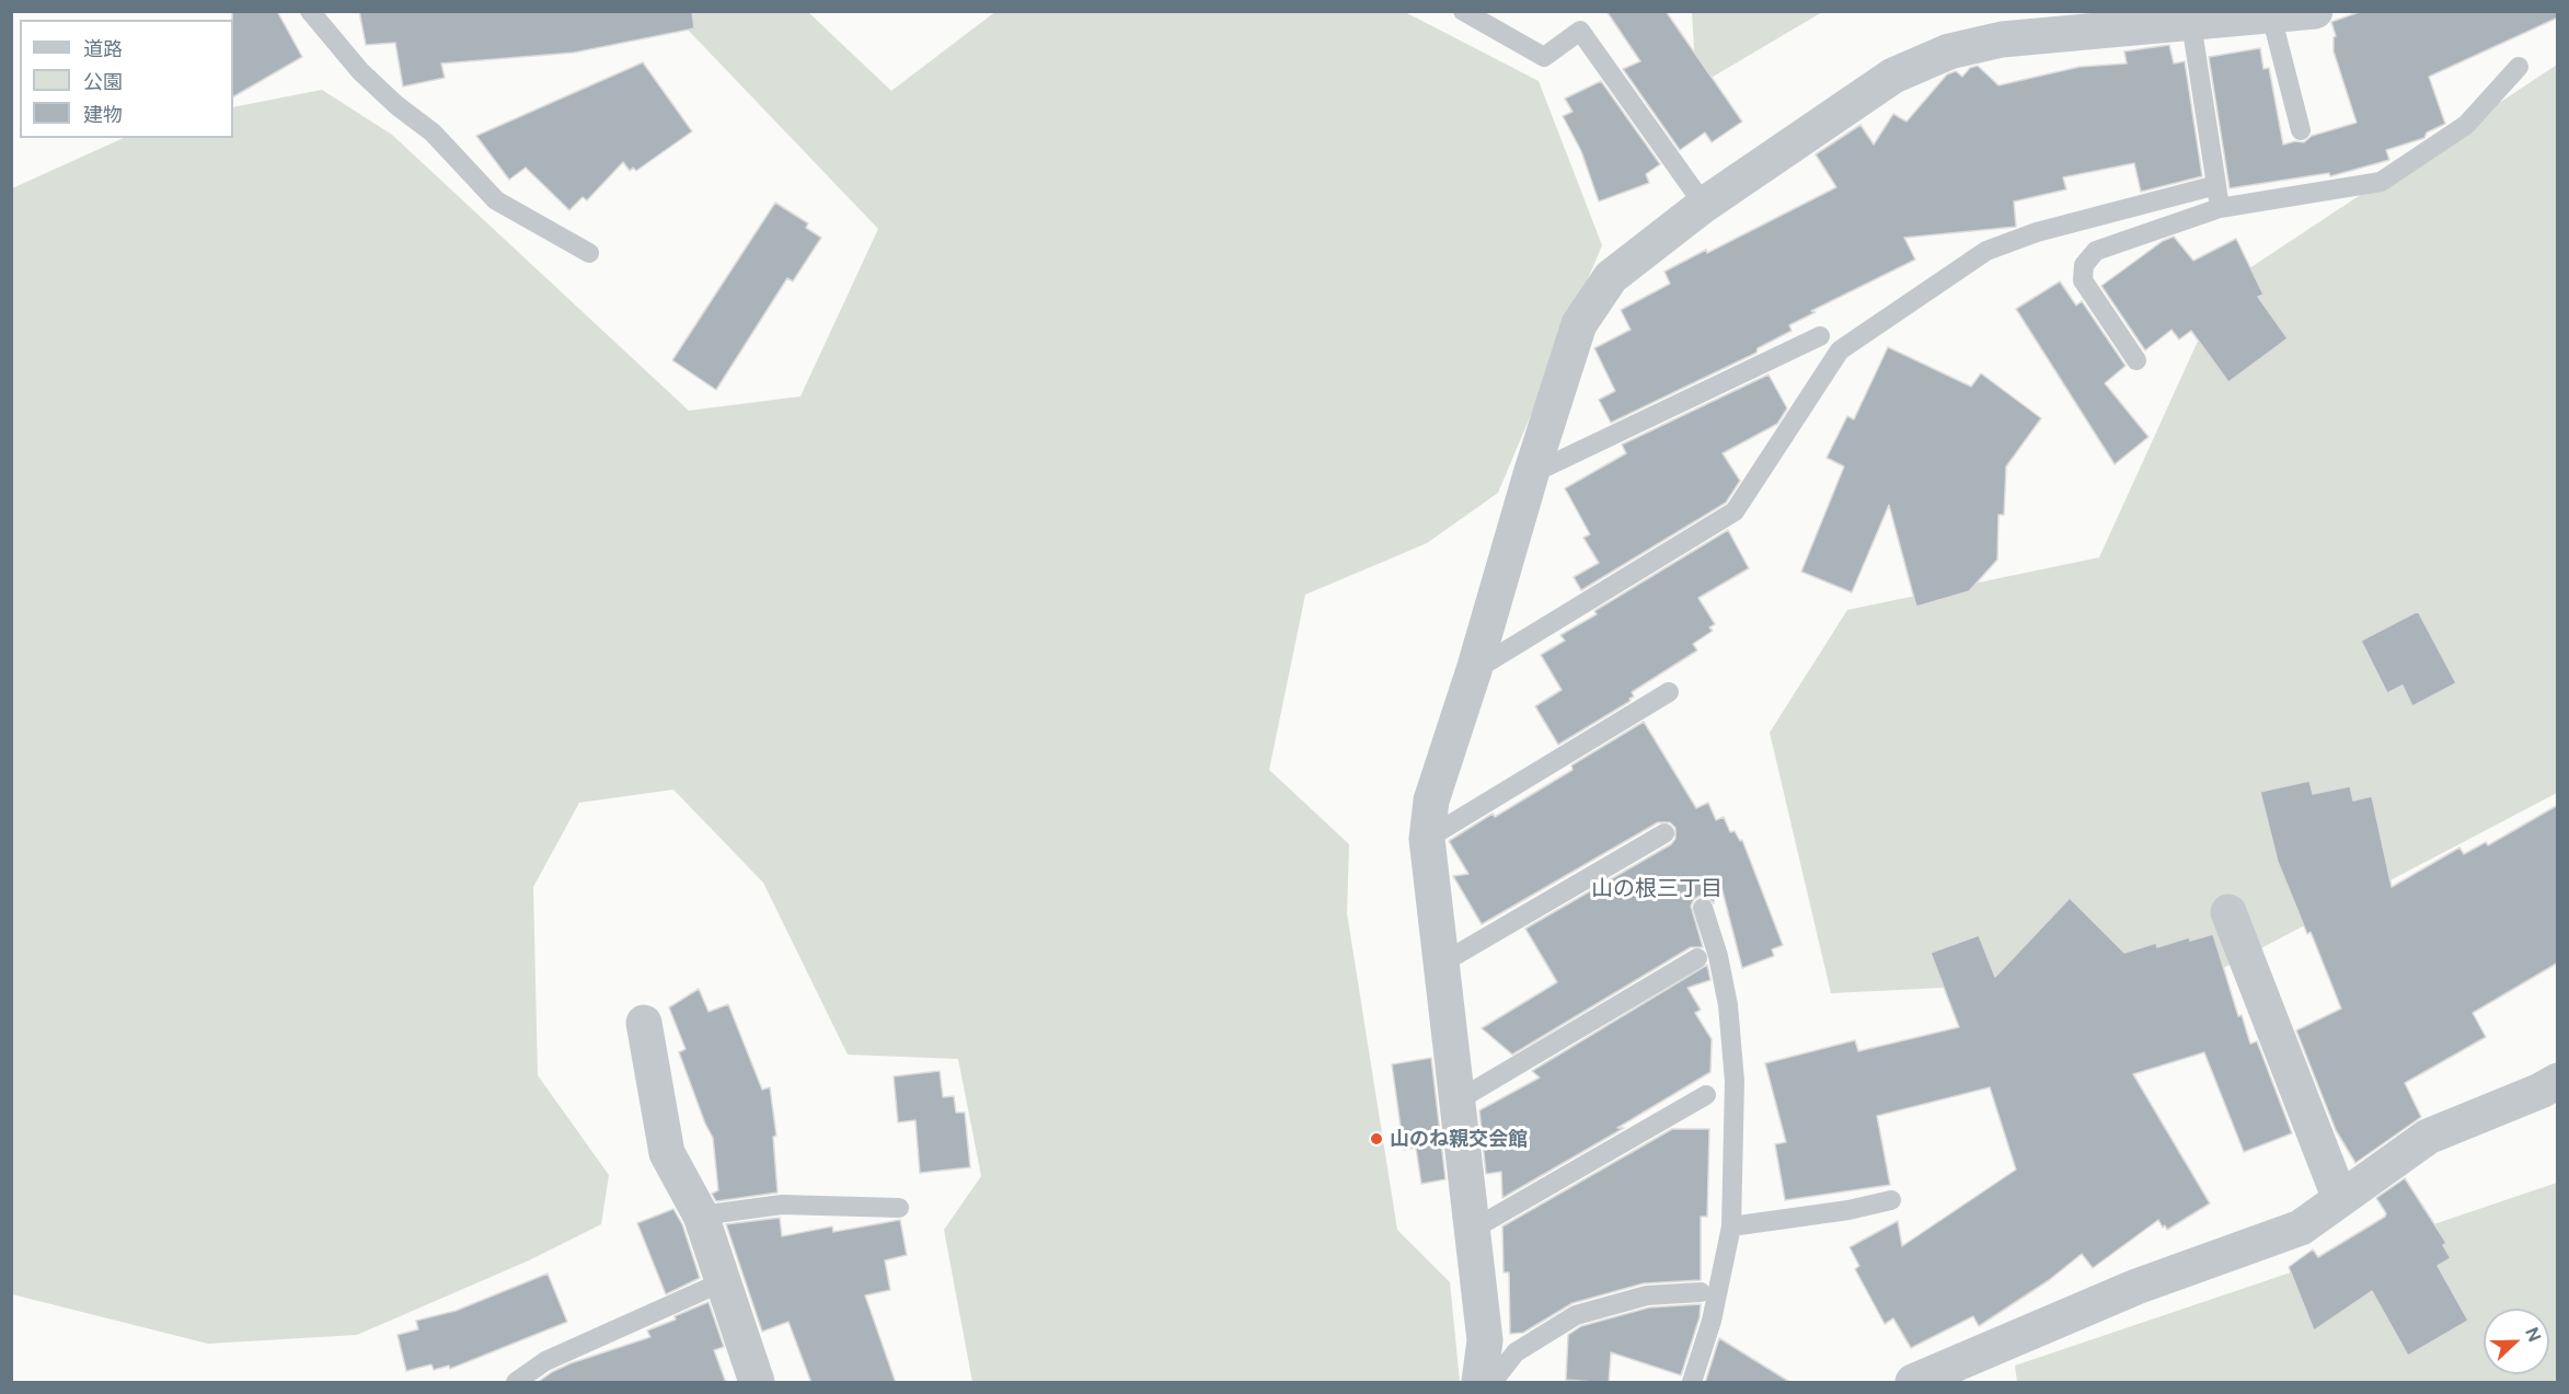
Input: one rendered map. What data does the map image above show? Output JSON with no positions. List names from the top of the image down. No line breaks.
{"districts":["山の根三丁目"],"places":["山のね親交会館"],"legend":["道路","公園","建物"],"north":"right"}
